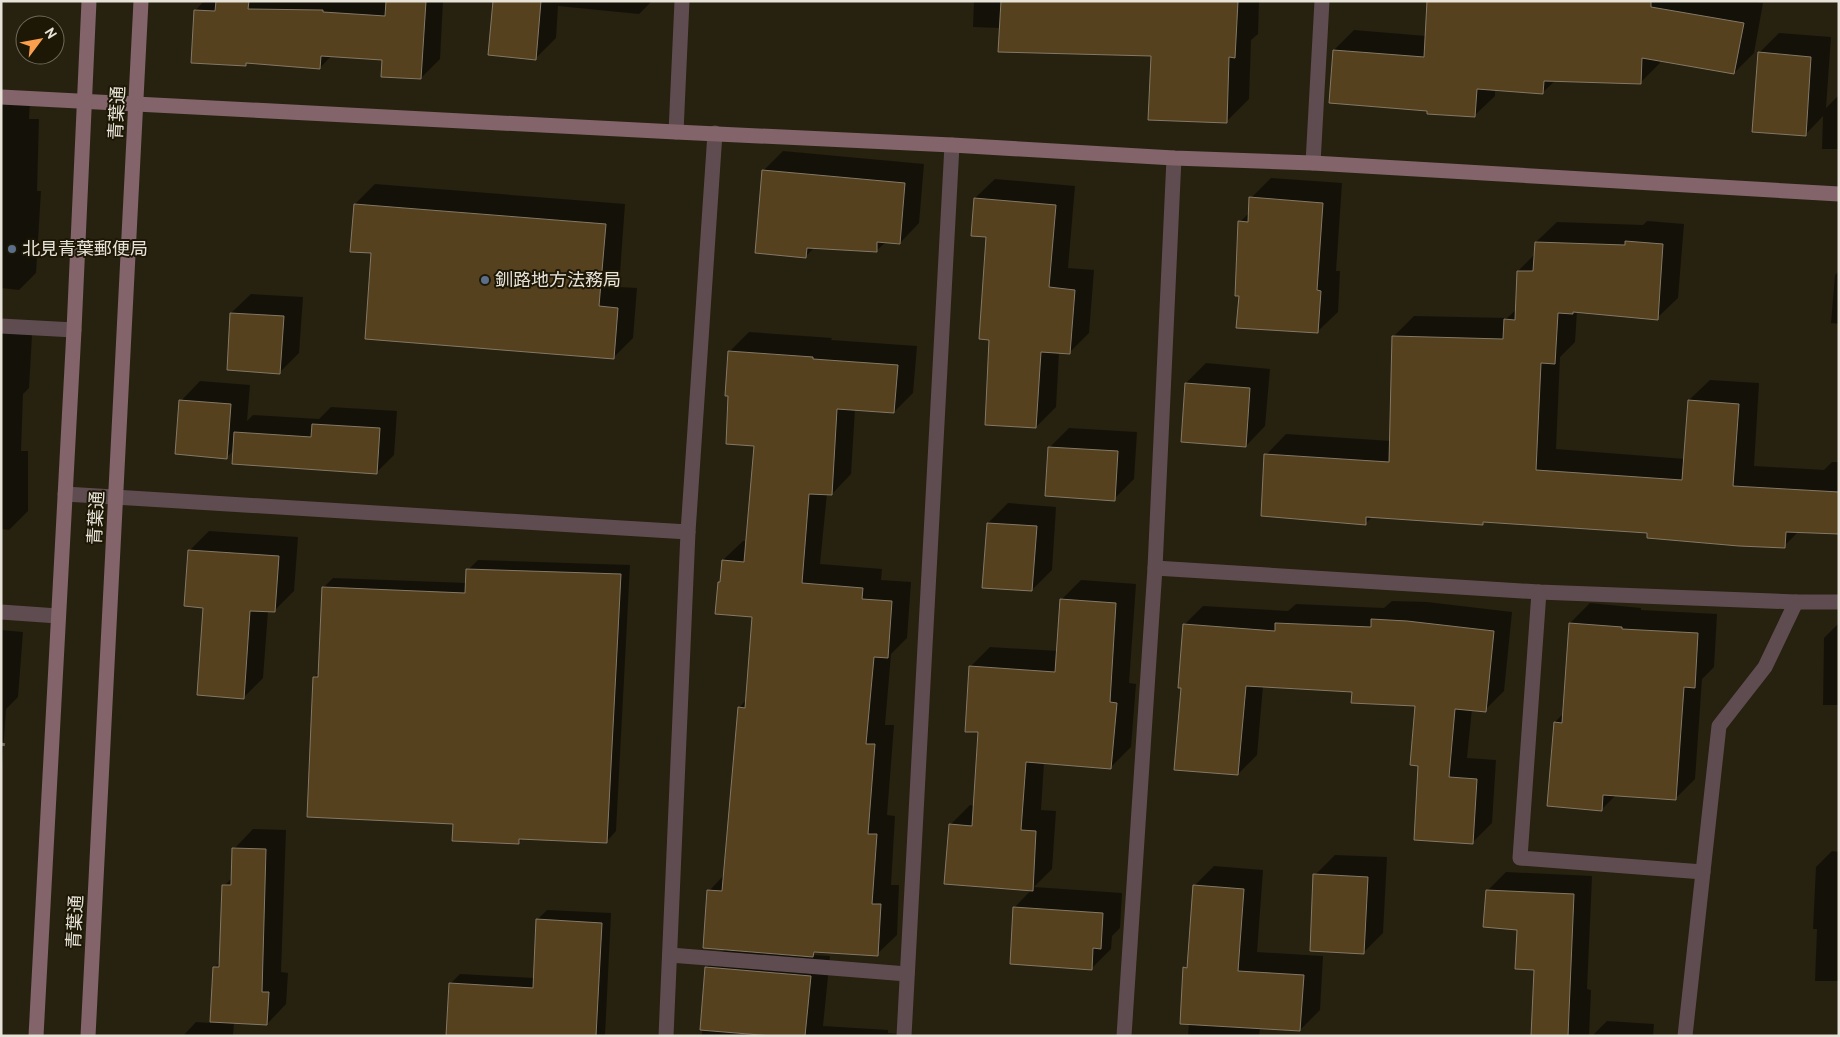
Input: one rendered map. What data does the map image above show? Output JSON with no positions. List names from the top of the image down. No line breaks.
{"streets":{"street":["青葉通"]},"places":["北見青葉郵便局","釧路地方法務局"],"north":"top right"}
